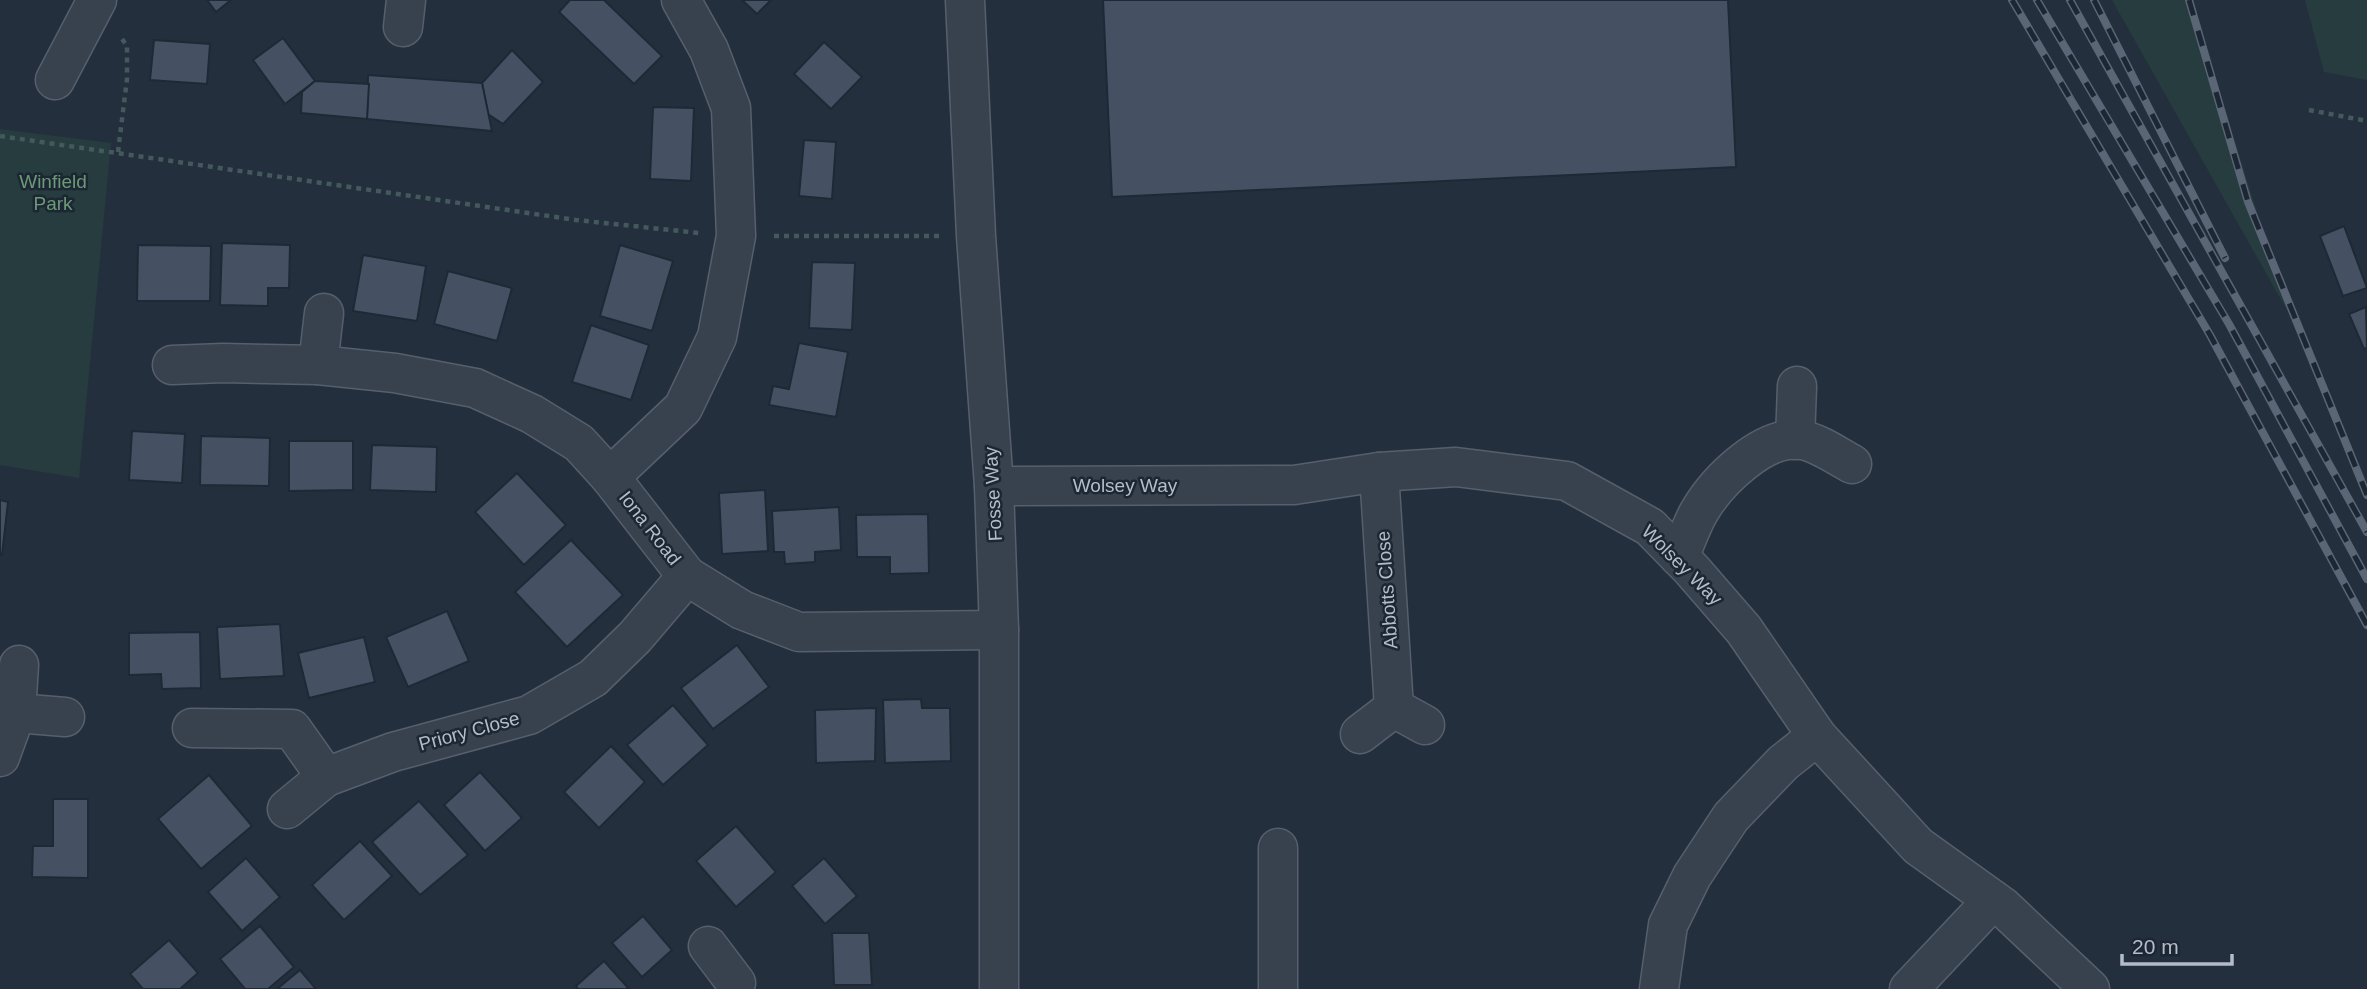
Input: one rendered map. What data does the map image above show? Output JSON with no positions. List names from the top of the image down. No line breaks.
{"streets":{"street":["Wolsey Way","Fosse Way","Iona Road","Abbotts Close","Priory Close"]},"crossings":[["Wolsey Way","Fosse Way"],["Wolsey Way","Abbotts Close"],["Fosse Way","Iona Road"],["Iona Road","Priory Close"]],"parks":["Winfield Park"],"scale_bar":"20 m"}
